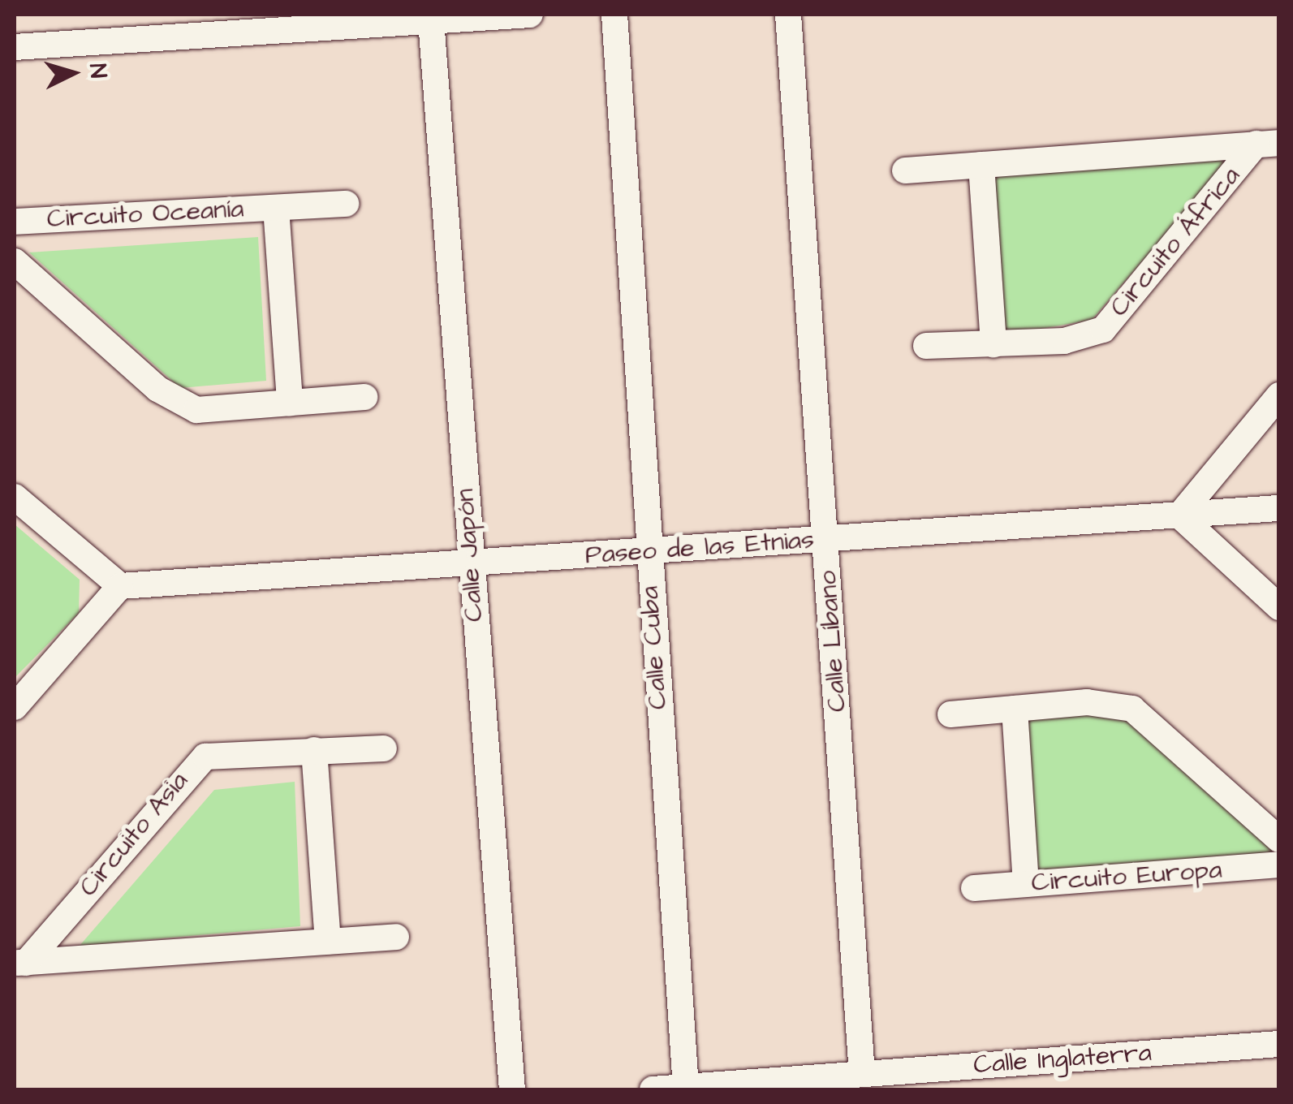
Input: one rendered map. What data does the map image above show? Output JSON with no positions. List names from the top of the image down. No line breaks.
{"streets":{"street":["Circuito Oceanía","Circuito África","Paseo de las Etnias","Calle Japón","Calle Líbano","Calle Cuba","Circuito Asia","Circuito Europa","Calle Inglaterra"]},"crossings":[["Paseo de las Etnias","Calle Japón"],["Paseo de las Etnias","Calle Líbano"],["Paseo de las Etnias","Calle Cuba"],["Calle Líbano","Calle Inglaterra"],["Calle Cuba","Calle Inglaterra"]],"north":"right"}
